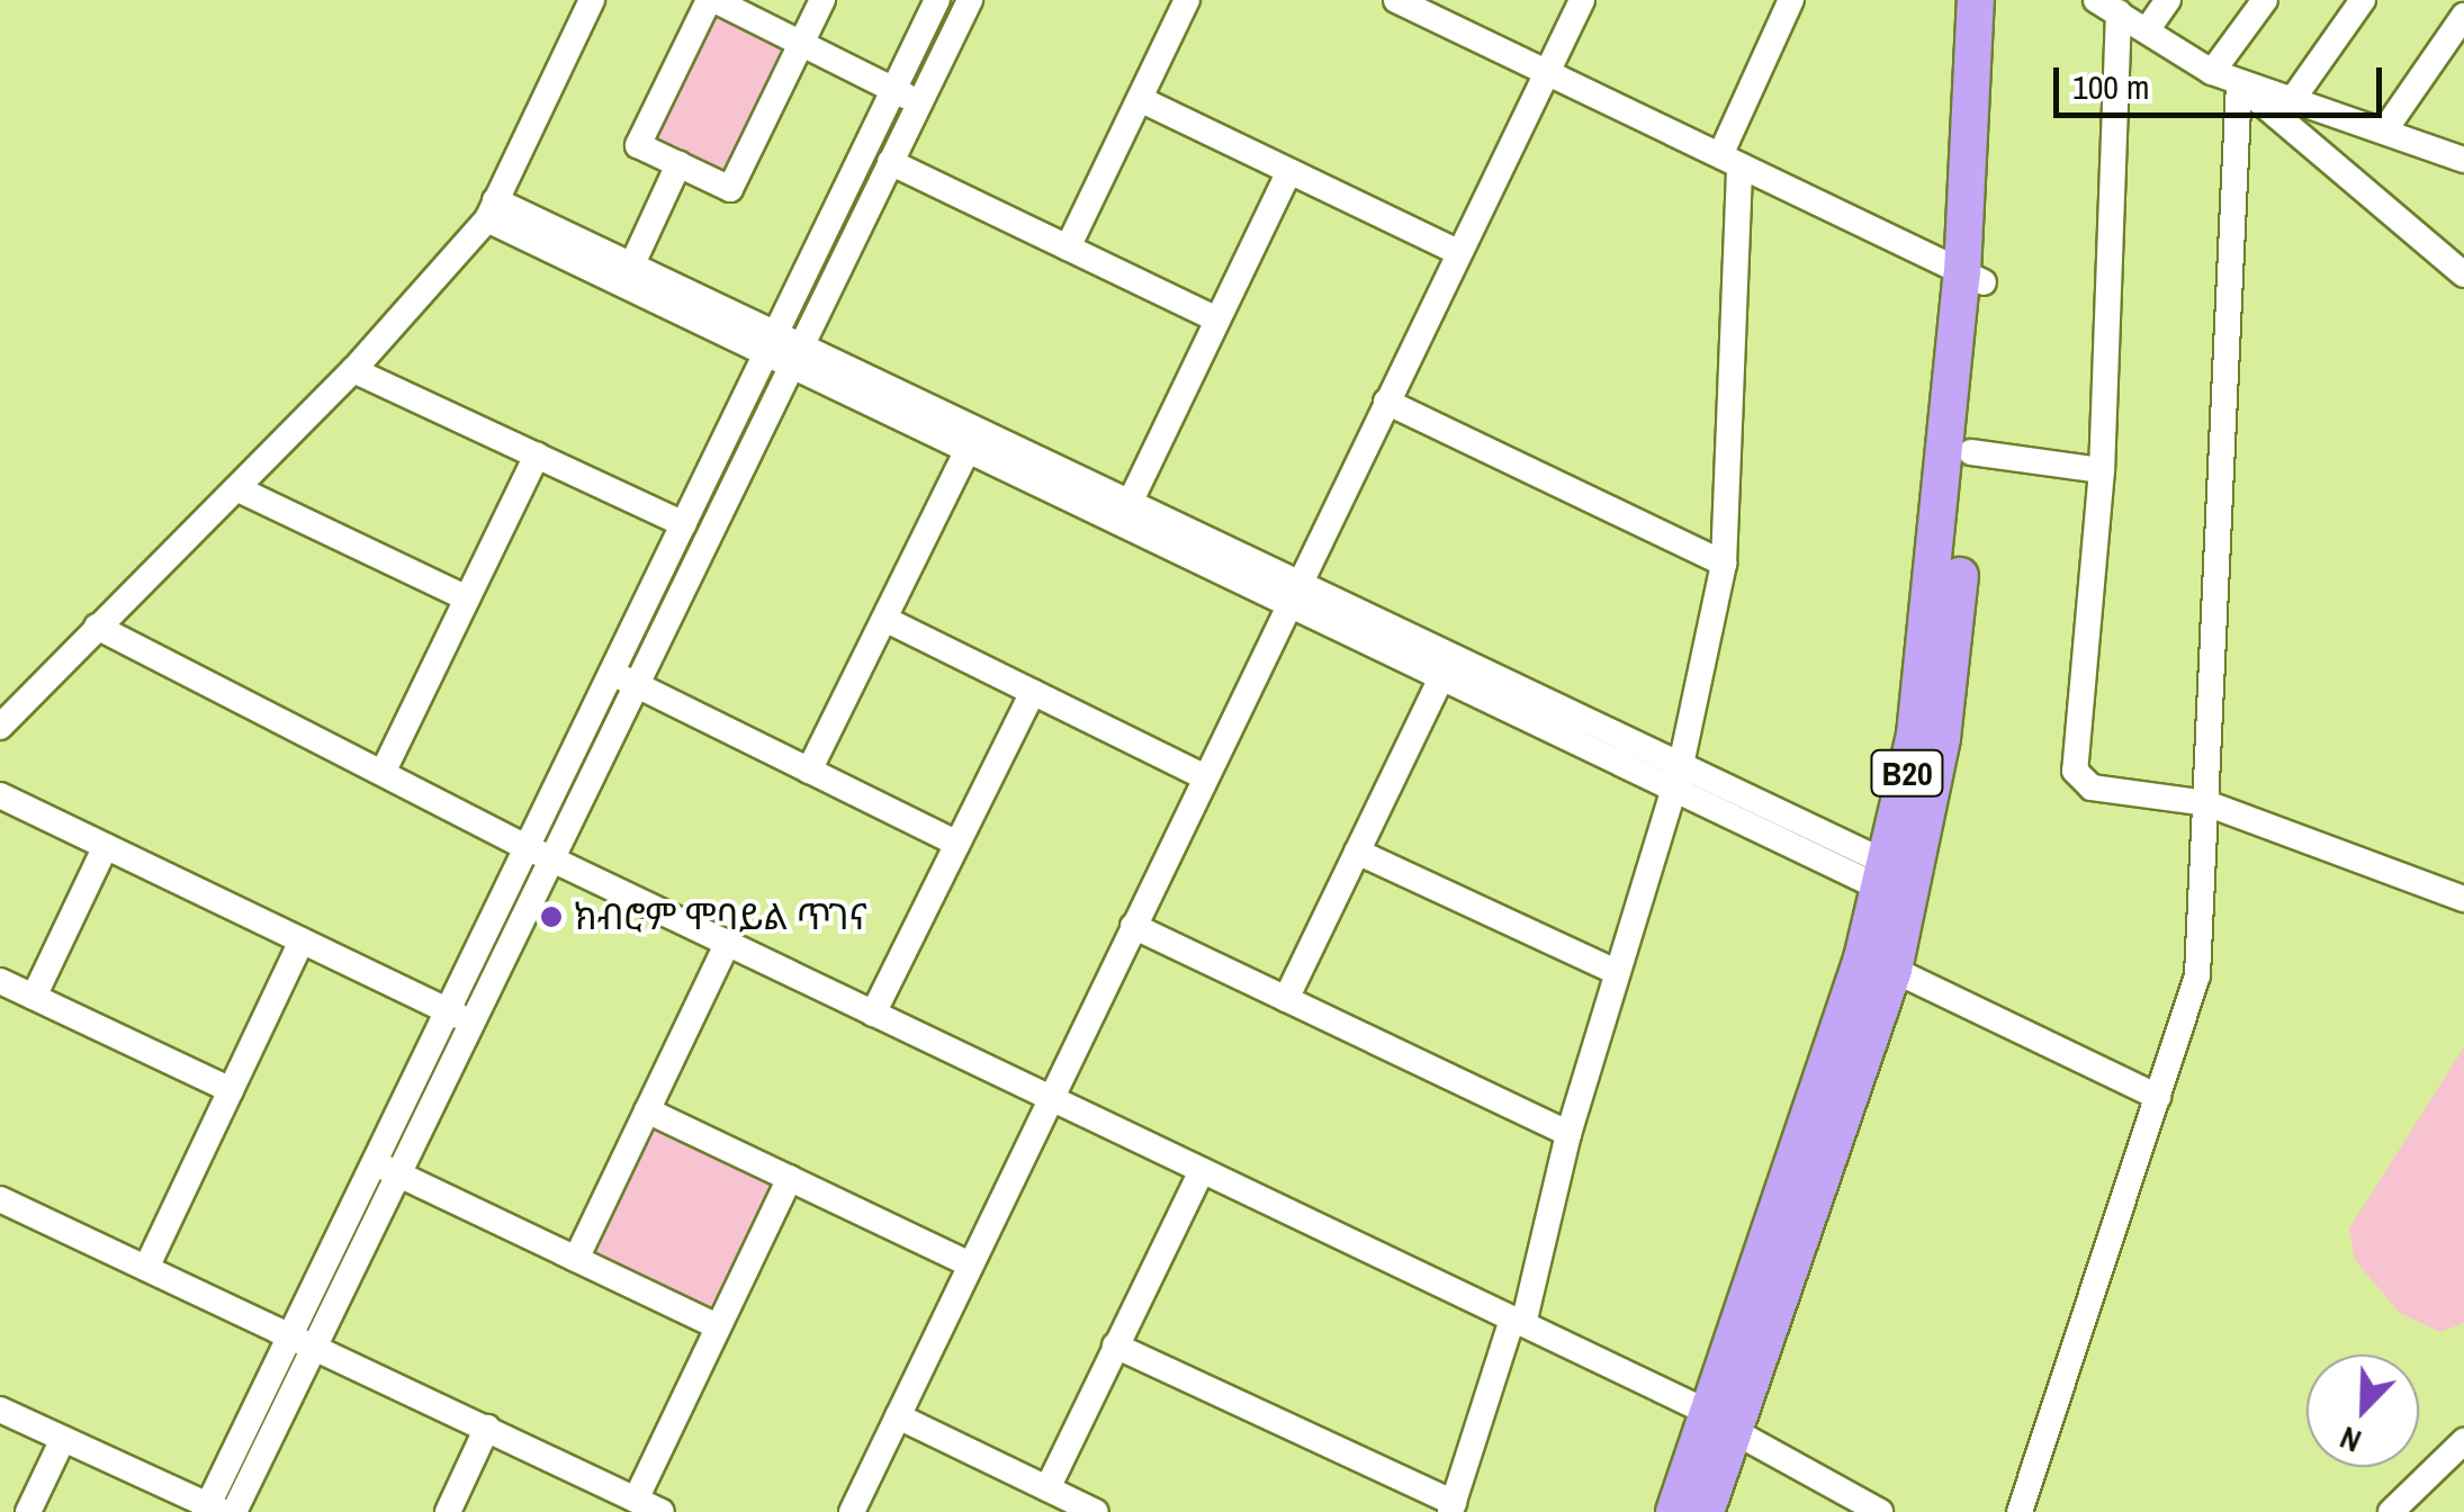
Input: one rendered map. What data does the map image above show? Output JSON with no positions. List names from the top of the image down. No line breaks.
{"streets":{"highway":["B20"]},"places":["ክብሮም ሞባይል ጥገና"],"scale_bar":"100 m","north":"bottom left"}
